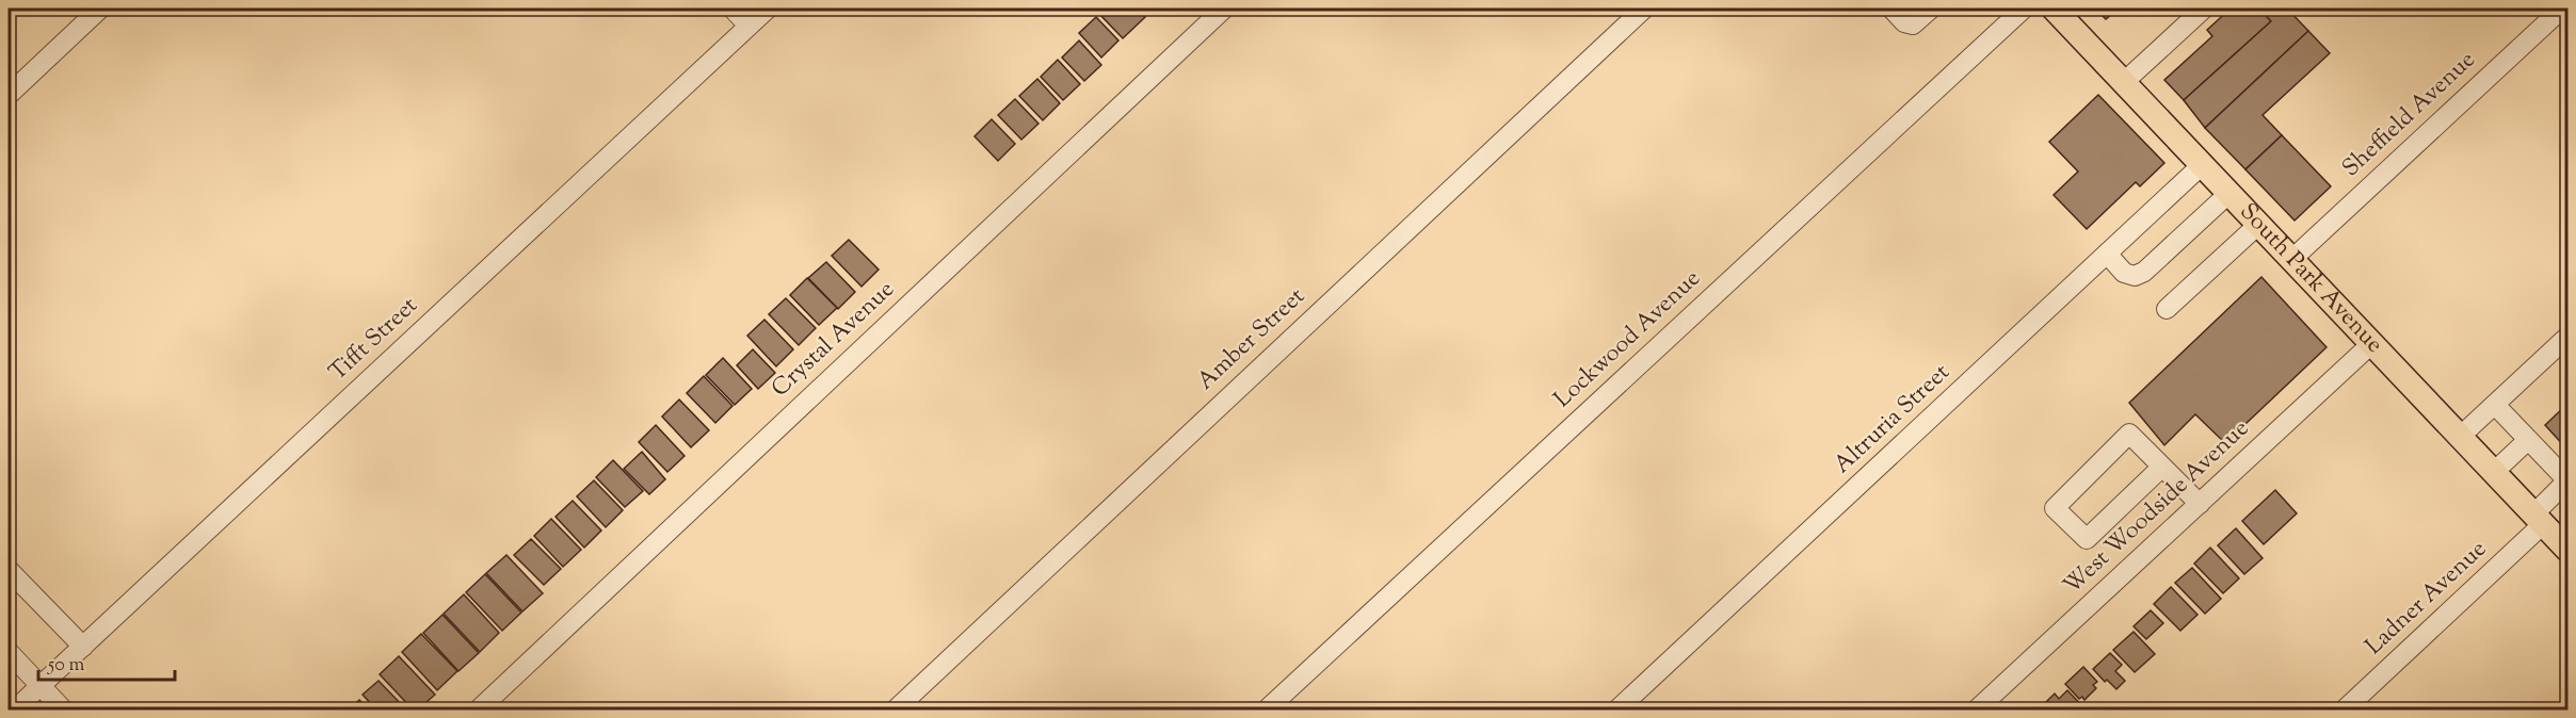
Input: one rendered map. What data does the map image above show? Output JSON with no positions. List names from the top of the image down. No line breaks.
{"streets":{"main road":["South Park Avenue"],"street":["Sheffield Avenue","Tifft Street","Crystal Avenue","Amber Street","Lockwood Avenue","Altruria Street","West Woodside Avenue","Ladner Avenue"]},"crossings":[["Sheffield Avenue","South Park Avenue"],["South Park Avenue","Altruria Street"],["South Park Avenue","West Woodside Avenue"],["South Park Avenue","Ladner Avenue"]],"scale_bar":"50 m"}
